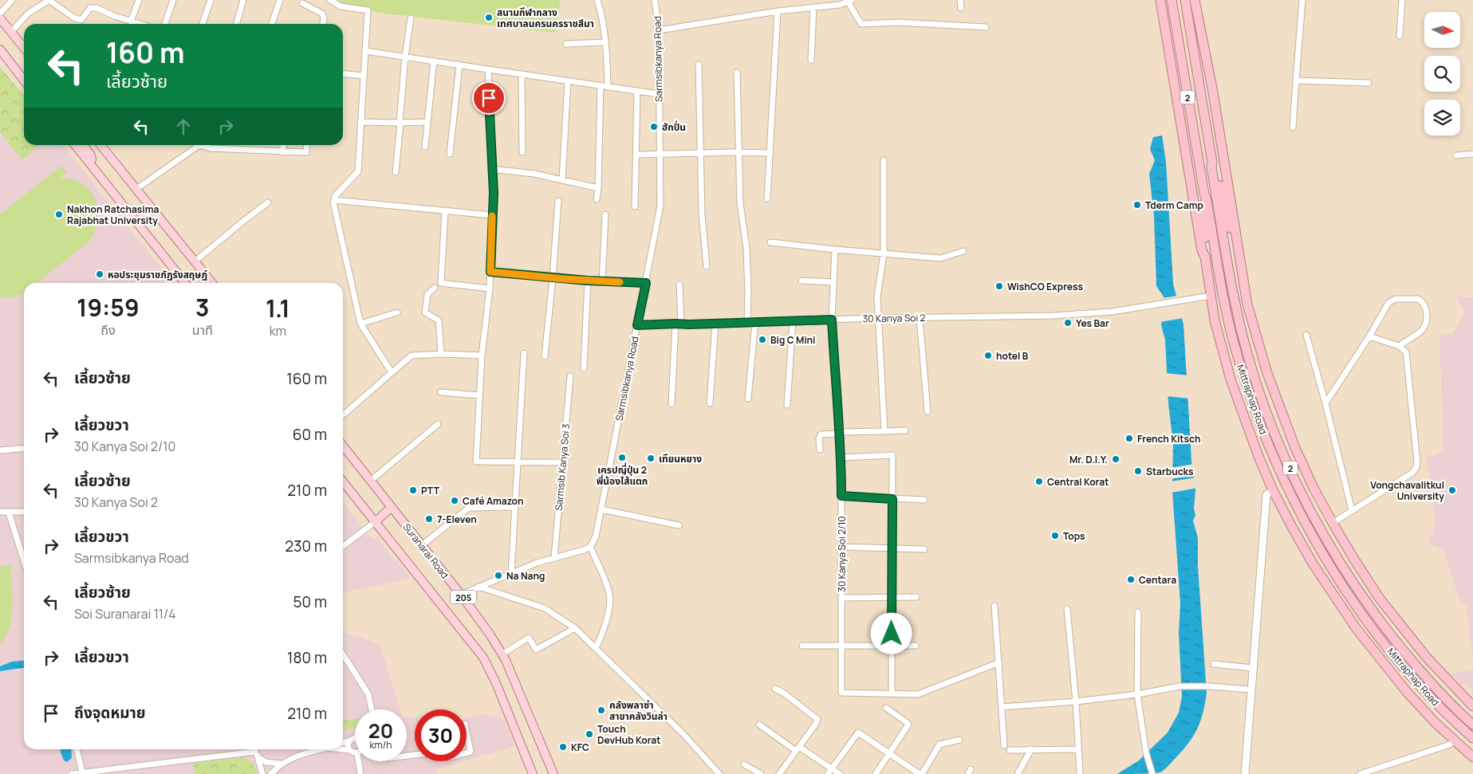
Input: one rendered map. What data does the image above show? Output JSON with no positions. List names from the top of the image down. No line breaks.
{"streets":{"highway":["2","Mittraphap Road"],"main road":["Suranarai Road","205"],"street":["Sarmsibkanya Road","30 Kanya Soi 2","Sarmsib Kanya Soi 3","30 Kanya Soi 2/10"]},"crossings":[["Sarmsibkanya Road","30 Kanya Soi 2"],["30 Kanya Soi 2","30 Kanya Soi 2/10"]],"places":["สนามกีฬากลาง เทศบาลนครนครราชสีมา","ฮักปั่น","Tderm Camp","Nakhon Ratchasima Rajabhat University","หอประชุมราชภัฏรังสฤษฎ์","WishCO Express","Yes Bar","Big C Mini","hotel B","French Kitsch","เครปญี่ปุ่น 2 พี่น้องไส้แตก","เทียนหยาง","Mr. D.I.Y.","Starbucks","Central Korat","PTT","Vongchavalitkul University","Café Amazon","7-Eleven","Tops","Na Nang","Centara","คลังพลาซ่า สาขาคลังวินล่า","Touch DevHub Korat","KFC"],"north":"right","page":{"turn":["160 m","เลี้ยวซ้าย"],"eta":["19:59","ถึง","3","นาที","1.1","km"],"list":[{"name":"เลี้ยวซ้าย","value":"160 m"},{"name":"เลี้ยวขวา","note":"30 Kanya Soi 2/10","value":"60 m"},{"name":"เลี้ยวซ้าย","note":"30 Kanya Soi 2","value":"210 m"},{"name":"เลี้ยวขวา","note":"Sarmsibkanya Road","value":"230 m"},{"name":"เลี้ยวซ้าย","note":"Soi Suranarai 11/4","value":"50 m"},{"name":"เลี้ยวขวา","value":"180 m"},{"name":"ถึงจุดหมาย","value":"210 m"}],"speed":"20 km/h","limit":"30"}}
